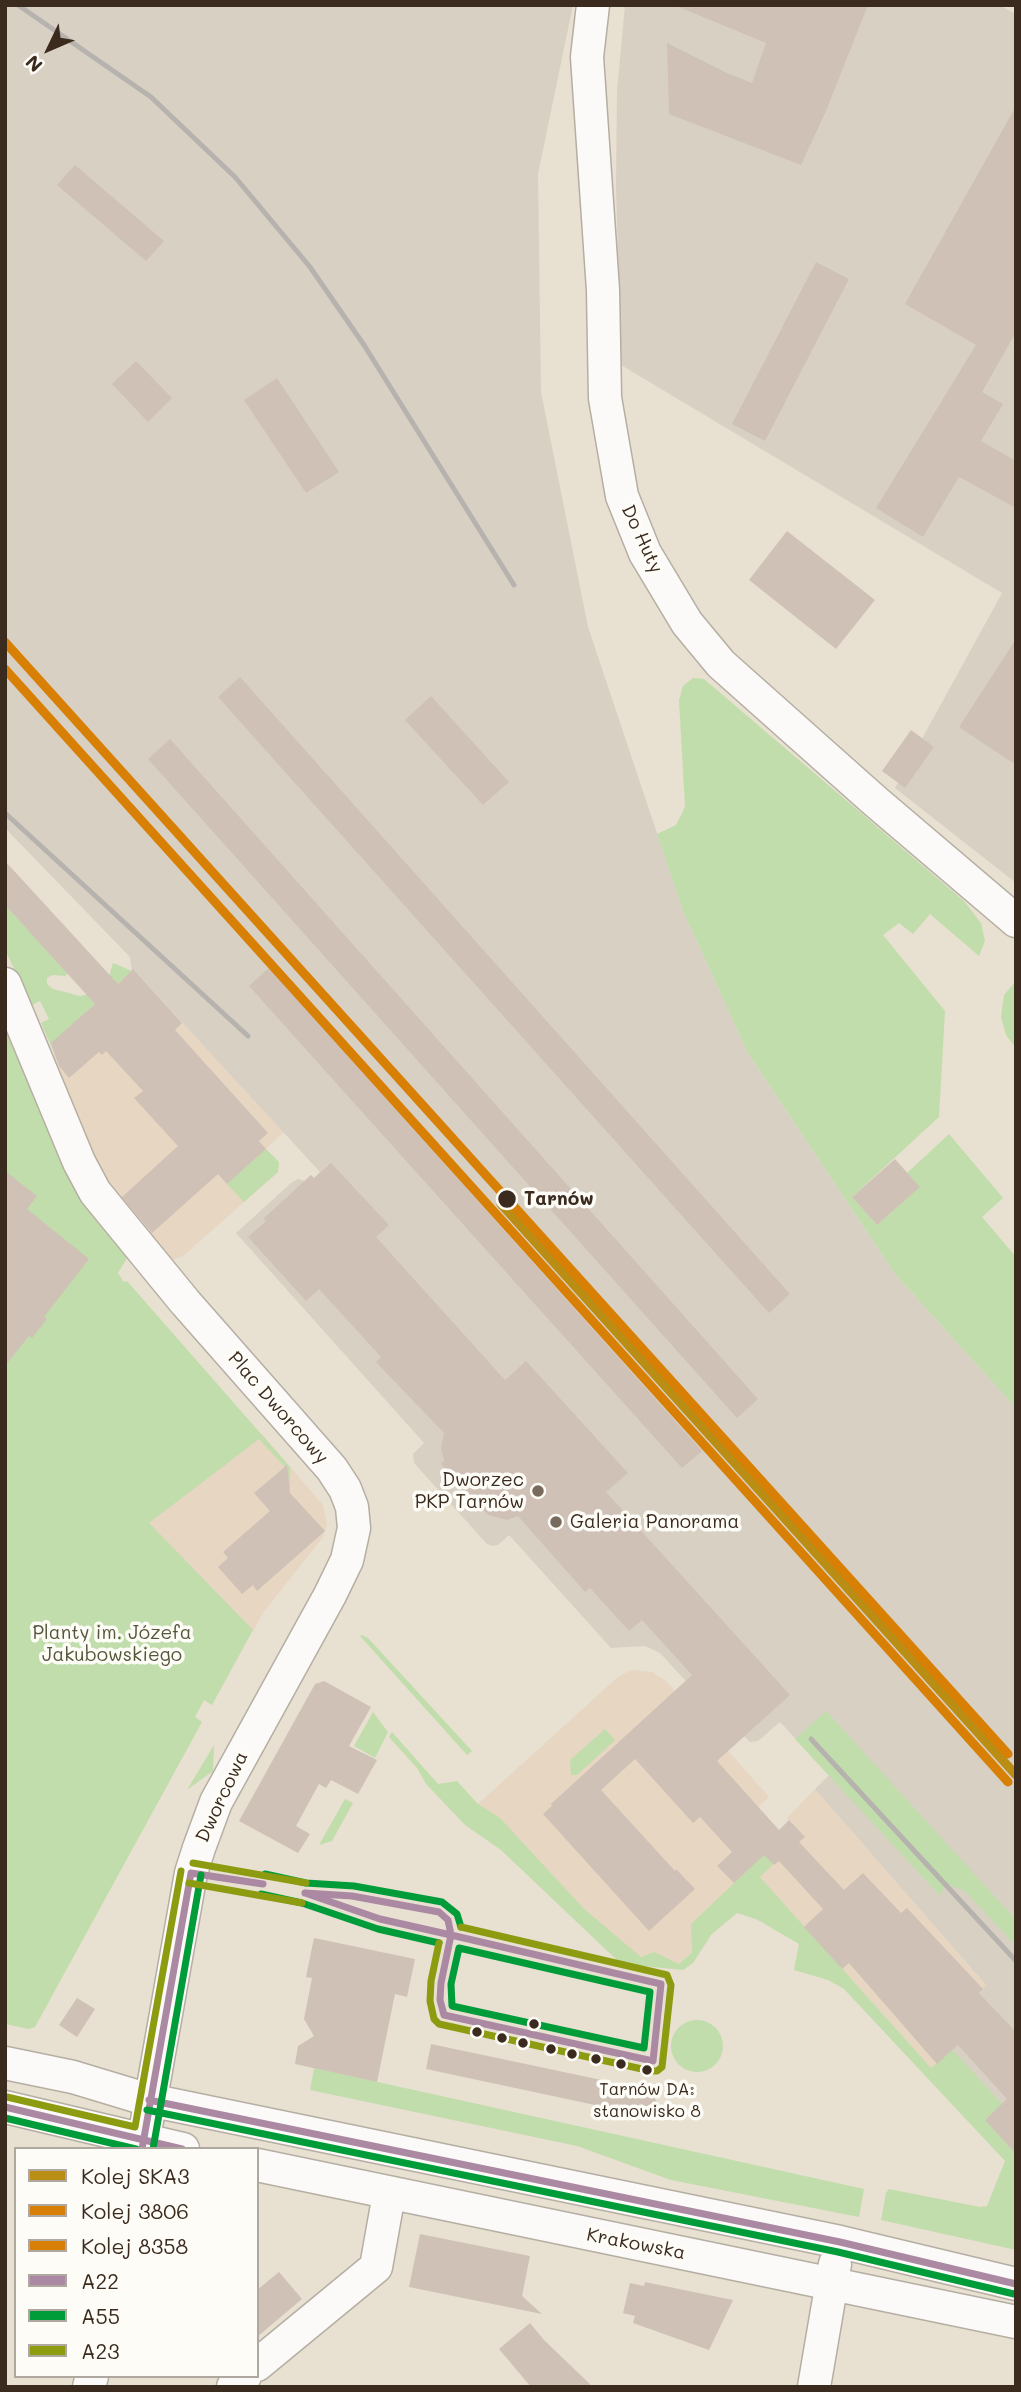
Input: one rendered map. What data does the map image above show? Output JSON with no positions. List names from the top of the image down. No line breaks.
{"streets":{"street":["Do Huty","Plac Dworcowy","Dworcowa","Krakowska"]},"crossings":[["Plac Dworcowy","Dworcowa"]],"parks":["Planty im. Józefa Jakubowskiego"],"places":["Tarnów","Dworzec PKP Tarnów","Galeria Panorama","Tarnów DA: stanowisko 8"],"lines":["rail line 8358","rail line 3806","rail line SKA3","transit line A23","transit line A22","transit line A55"],"legend":["Kolej SKA3","Kolej 3806","Kolej 8358","A22","A55","A23"],"north":"bottom left"}
